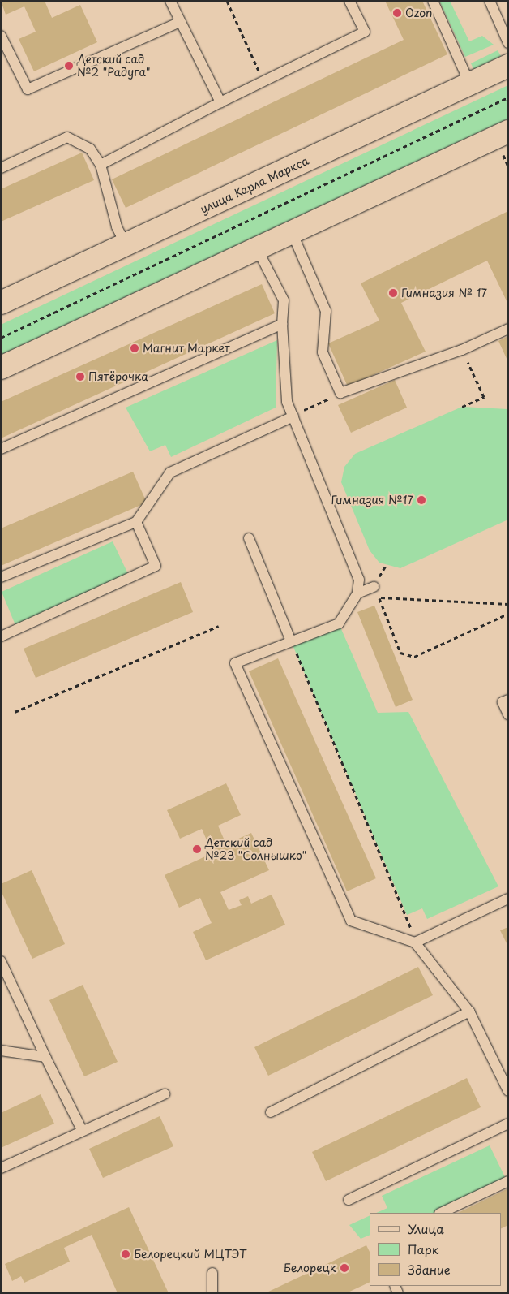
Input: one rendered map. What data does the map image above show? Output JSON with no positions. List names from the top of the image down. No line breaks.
{"streets":{"street":["улица Карла Маркса"]},"places":["Ozon","Детский сад №2 \"Радуга\"","Гимназия № 17","Магнит Маркет","Пятёрочка","Гимназия №17","Детский сад №23 \"Солнышко\"","Белорецкий МЦТЭТ","Белорецк"],"legend":["Улица","Парк","Здание"]}
